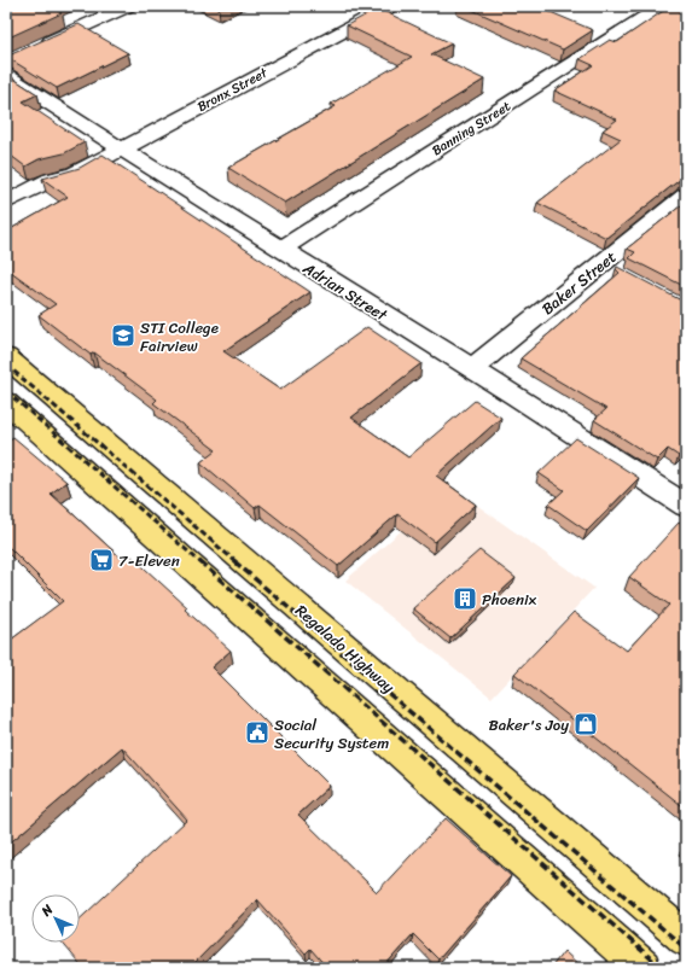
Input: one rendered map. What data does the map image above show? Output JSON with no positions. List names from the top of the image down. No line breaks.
{"streets":{"main road":["Regalado Highway"],"street":["Bronx Street","Banning Street","Baker Street","Adrian Street"]},"crossings":[["Bronx Street","Adrian Street"],["Banning Street","Adrian Street"],["Baker Street","Adrian Street"]],"places":{"school or university":["STI College Fairview"],"supermarket":["7-Eleven"],"building":["Phoenix"],"shop":["Baker's Joy"],"public building":["Social Security System"]},"north":"top left"}
